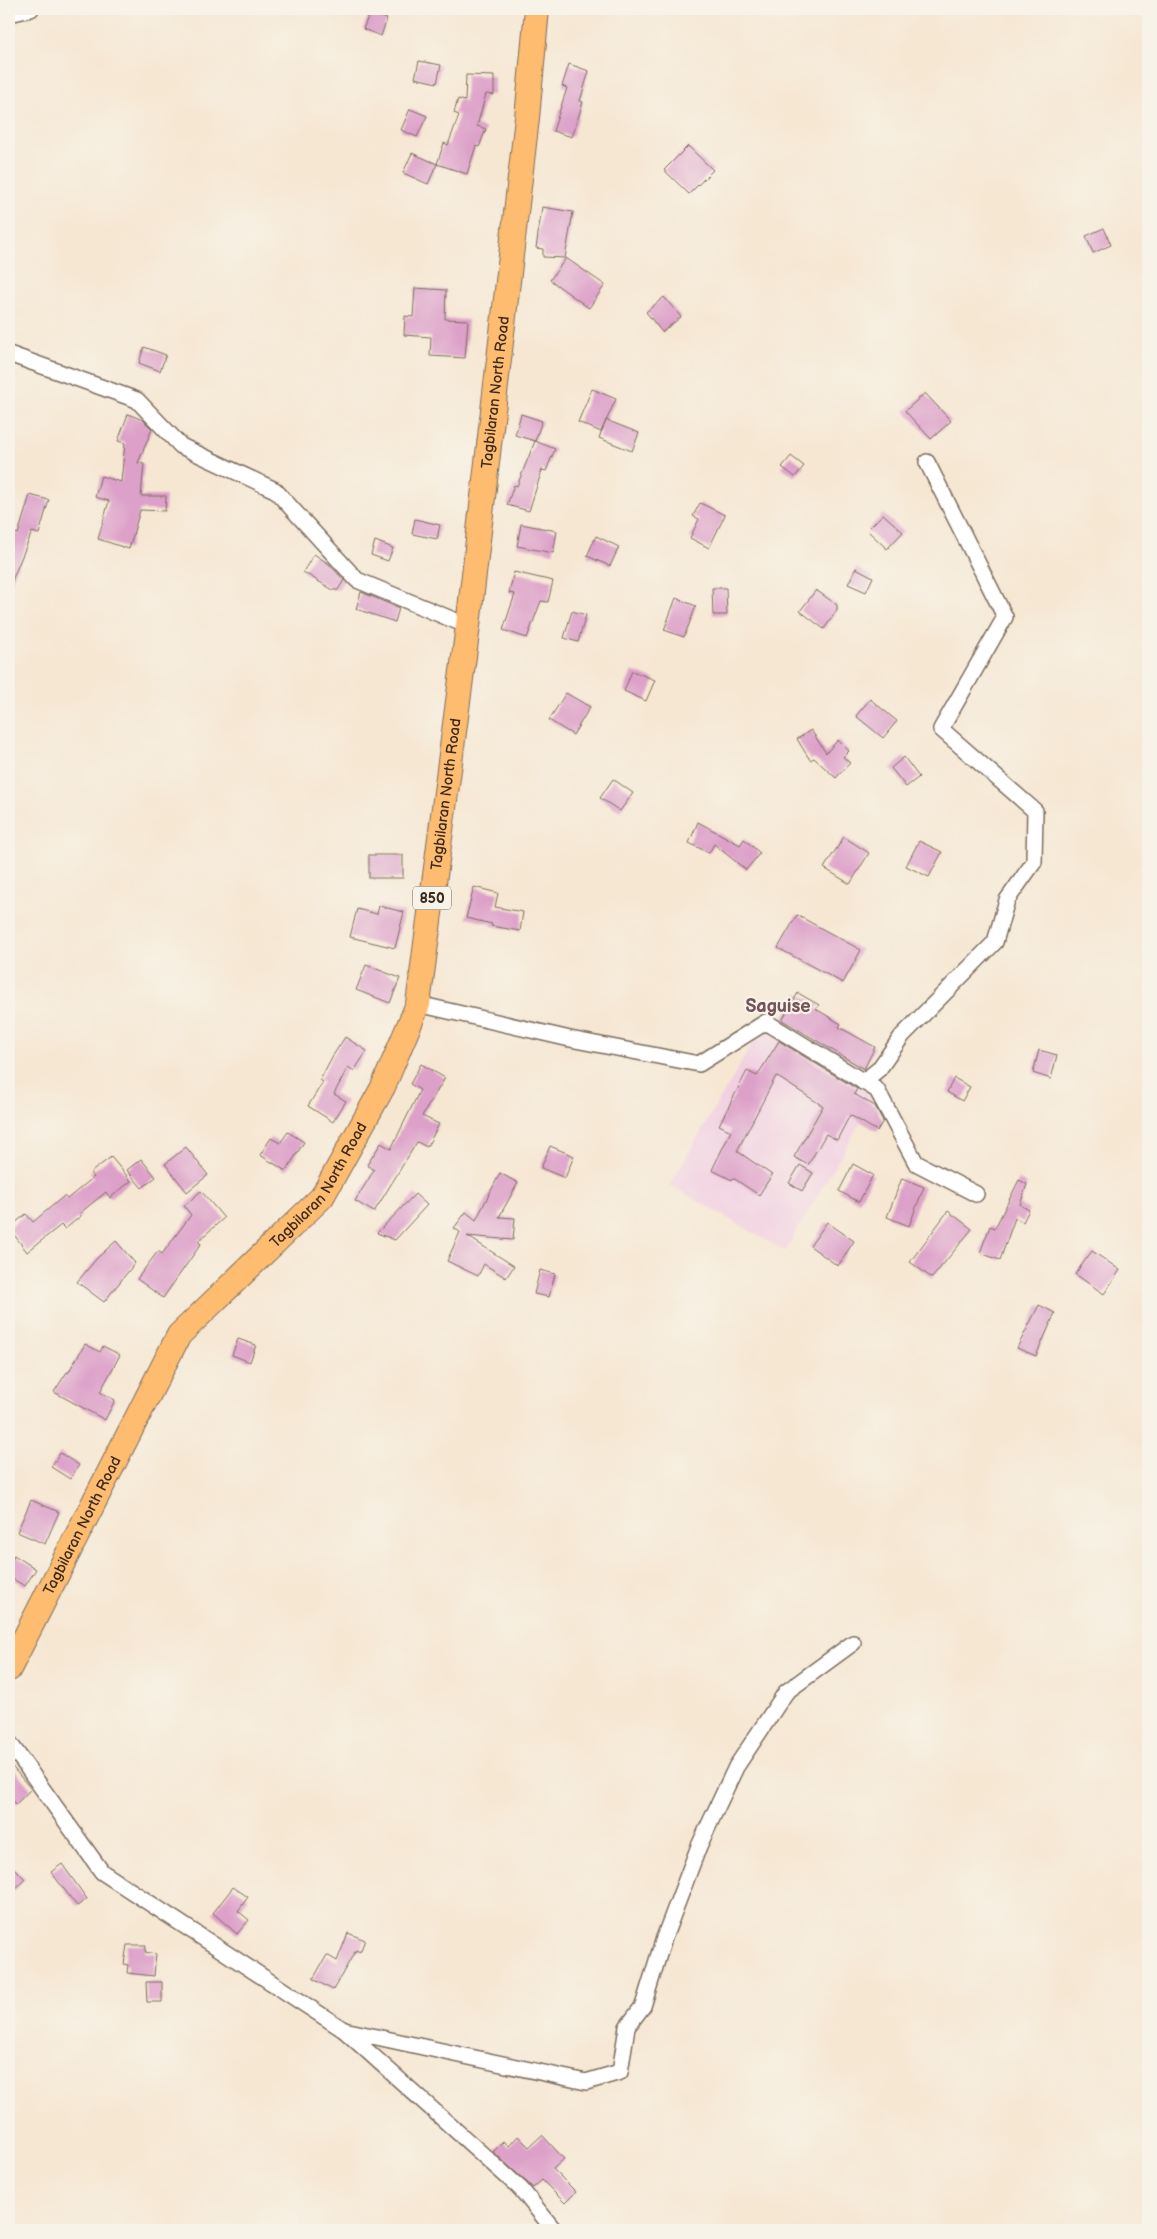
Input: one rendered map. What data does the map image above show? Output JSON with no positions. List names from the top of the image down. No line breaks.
{"streets":{"main road":["Tagbilaran North Road","850"]},"districts":["Saguise"]}
